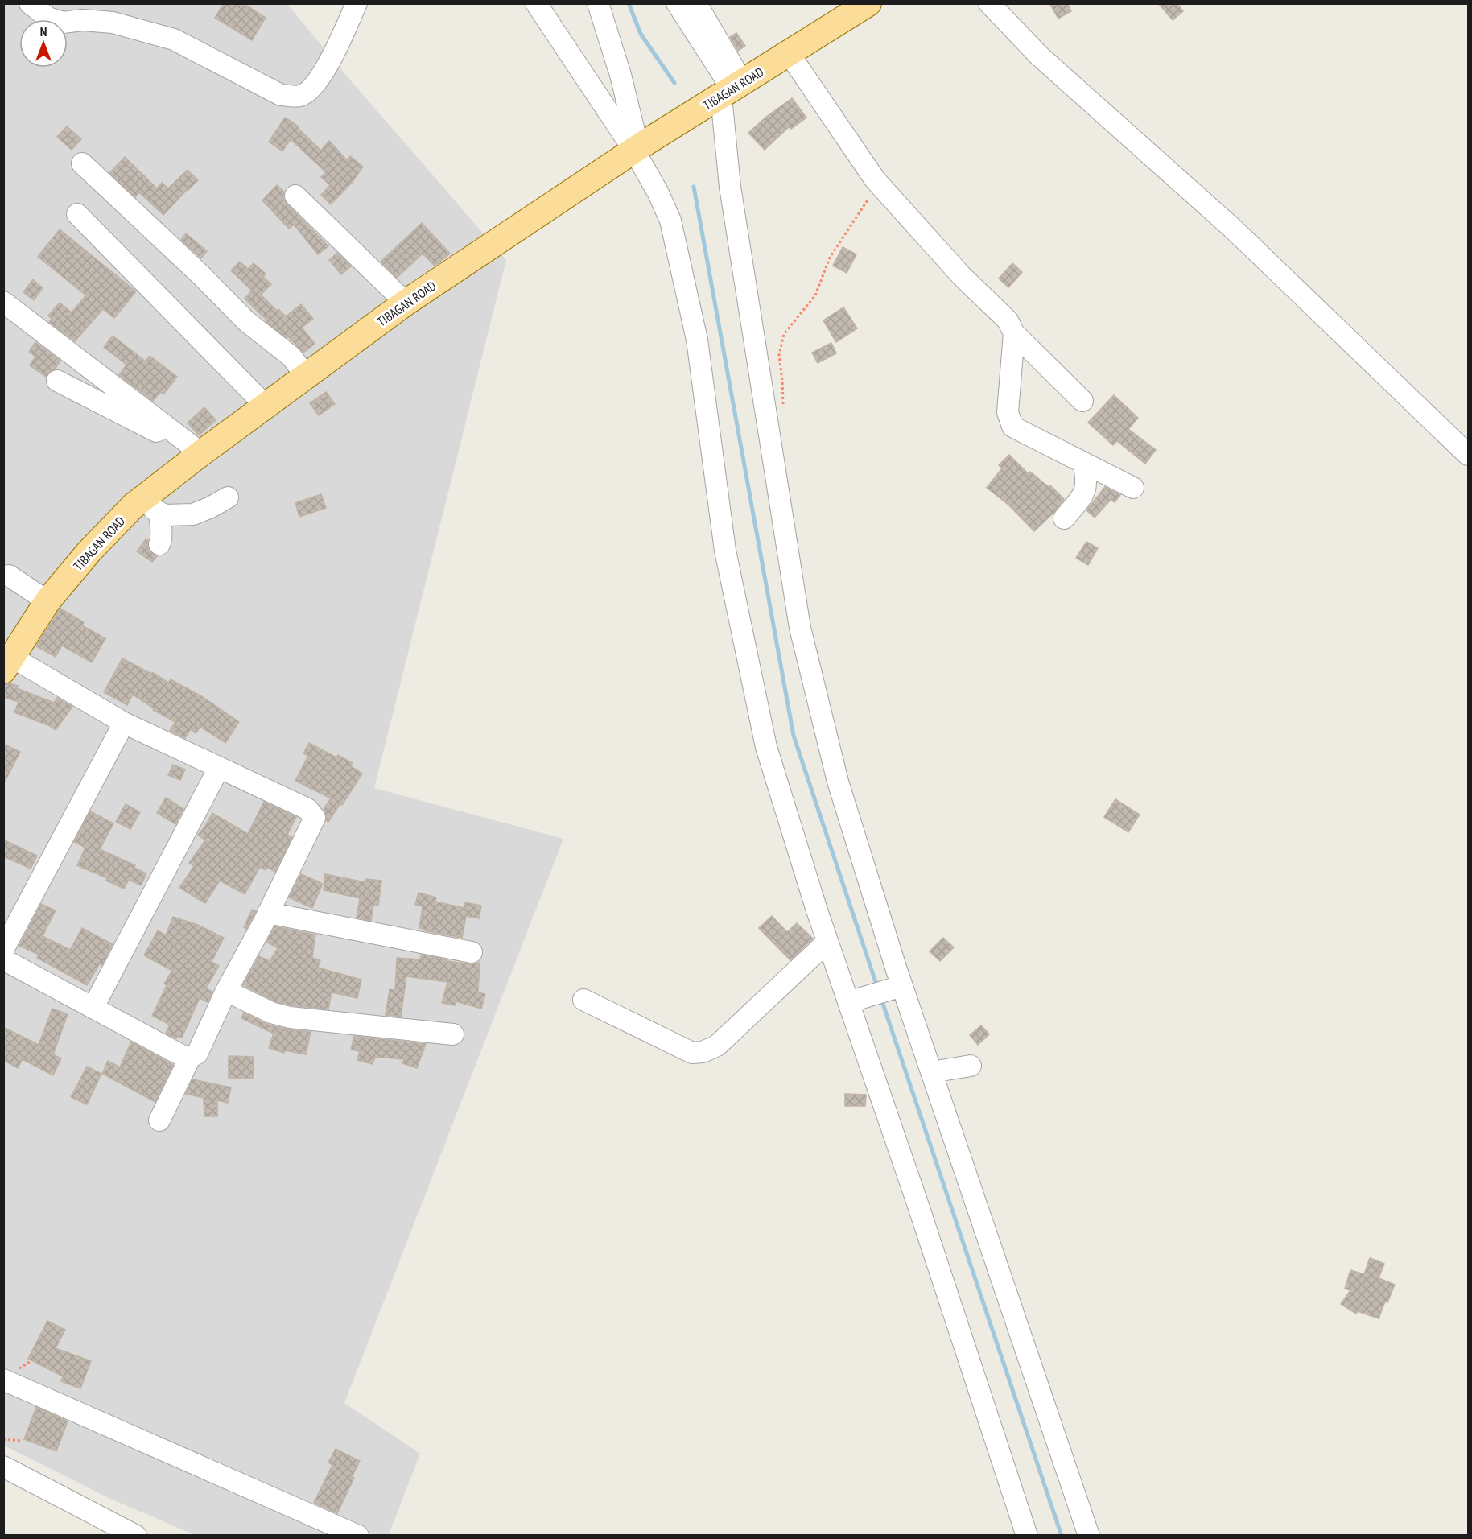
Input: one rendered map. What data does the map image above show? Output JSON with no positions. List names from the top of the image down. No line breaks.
{"streets":{"main road":["TIBAGAN ROAD"]},"north":"top"}
